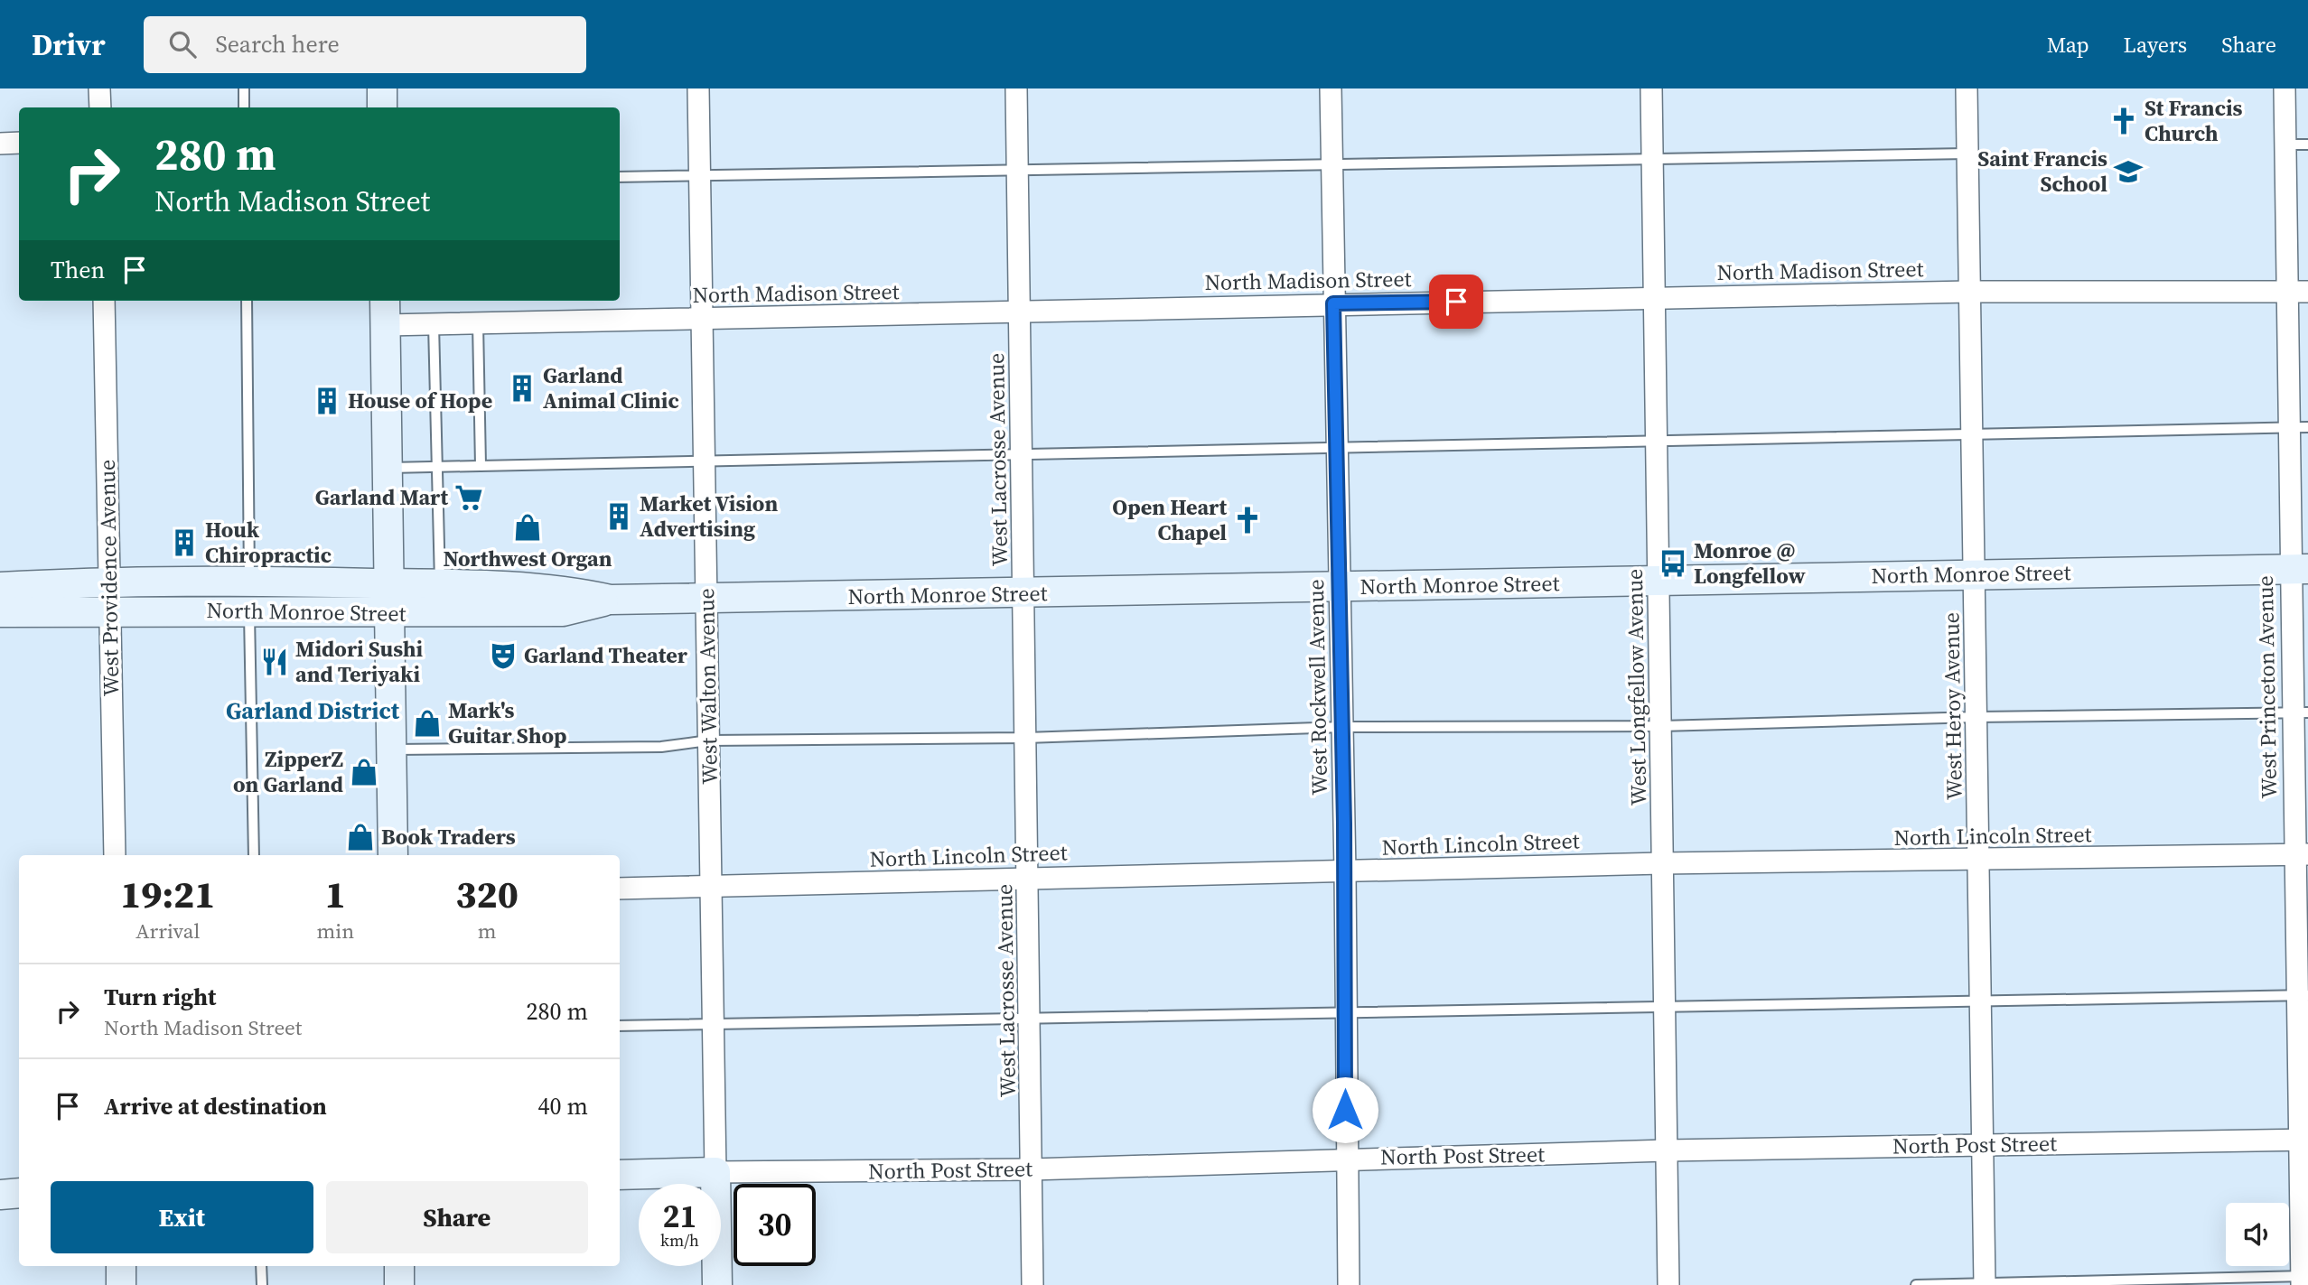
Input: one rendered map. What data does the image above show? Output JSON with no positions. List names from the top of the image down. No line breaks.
{"streets":{"main road":["North Monroe Street","West Walton Avenue","North Post Street"],"street":["North Madison Street","West Lacrosse Avenue","West Providence Avenue","West Rockwell Avenue","West Longfellow Avenue","West Princeton Avenue","West Heroy Avenue","North Lincoln Street"]},"crossings":[["North Madison Street","West Lacrosse Avenue"],["North Madison Street","West Walton Avenue"],["North Madison Street","West Rockwell Avenue"],["North Madison Street","West Longfellow Avenue"],["North Madison Street","West Princeton Avenue"],["North Madison Street","West Heroy Avenue"],["West Lacrosse Avenue","North Monroe Street"],["West Lacrosse Avenue","North Lincoln Street"],["West Lacrosse Avenue","North Post Street"],["North Monroe Street","West Providence Avenue"],["North Monroe Street","West Walton Avenue"],["North Monroe Street","West Rockwell Avenue"],["North Monroe Street","West Longfellow Avenue"],["North Monroe Street","West Princeton Avenue"],["North Monroe Street","West Heroy Avenue"],["West Walton Avenue","North Lincoln Street"],["West Walton Avenue","North Post Street"],["West Rockwell Avenue","North Lincoln Street"],["West Rockwell Avenue","North Post Street"],["West Longfellow Avenue","North Lincoln Street"],["West Longfellow Avenue","North Post Street"],["West Princeton Avenue","North Lincoln Street"],["West Princeton Avenue","North Post Street"],["West Heroy Avenue","North Lincoln Street"],["West Heroy Avenue","North Post Street"]],"districts":["Garland District"],"places":{"church":["St Francis Church","Open Heart Chapel"],"school or university":["Saint Francis School"],"building":["Garland Animal Clinic","House of Hope","Market Vision Advertising","Houk Chiropractic"],"supermarket":["Garland Mart"],"shop":["Northwest Organ","Mark's Guitar Shop","ZipperZ on Garland","Book Traders"],"bus stop":["Monroe @ Longfellow"],"theatre":["Garland Theater"],"restaurant":["Midori Sushi and Teriyaki"]},"page":{"header":"Drivr","search":"Search here","nav":["Map","Layers","Share"],"turn":["280 m","North Madison Street"],"then":"Then","eta":["19:21","Arrival","1","min","320","m"],"list":[{"name":"Turn right","note":"North Madison Street","value":"280 m"},{"name":"Arrive at destination","value":"40 m"}],"buttons":["Exit","Share"],"speed":"21 km/h","limit":"30"}}
